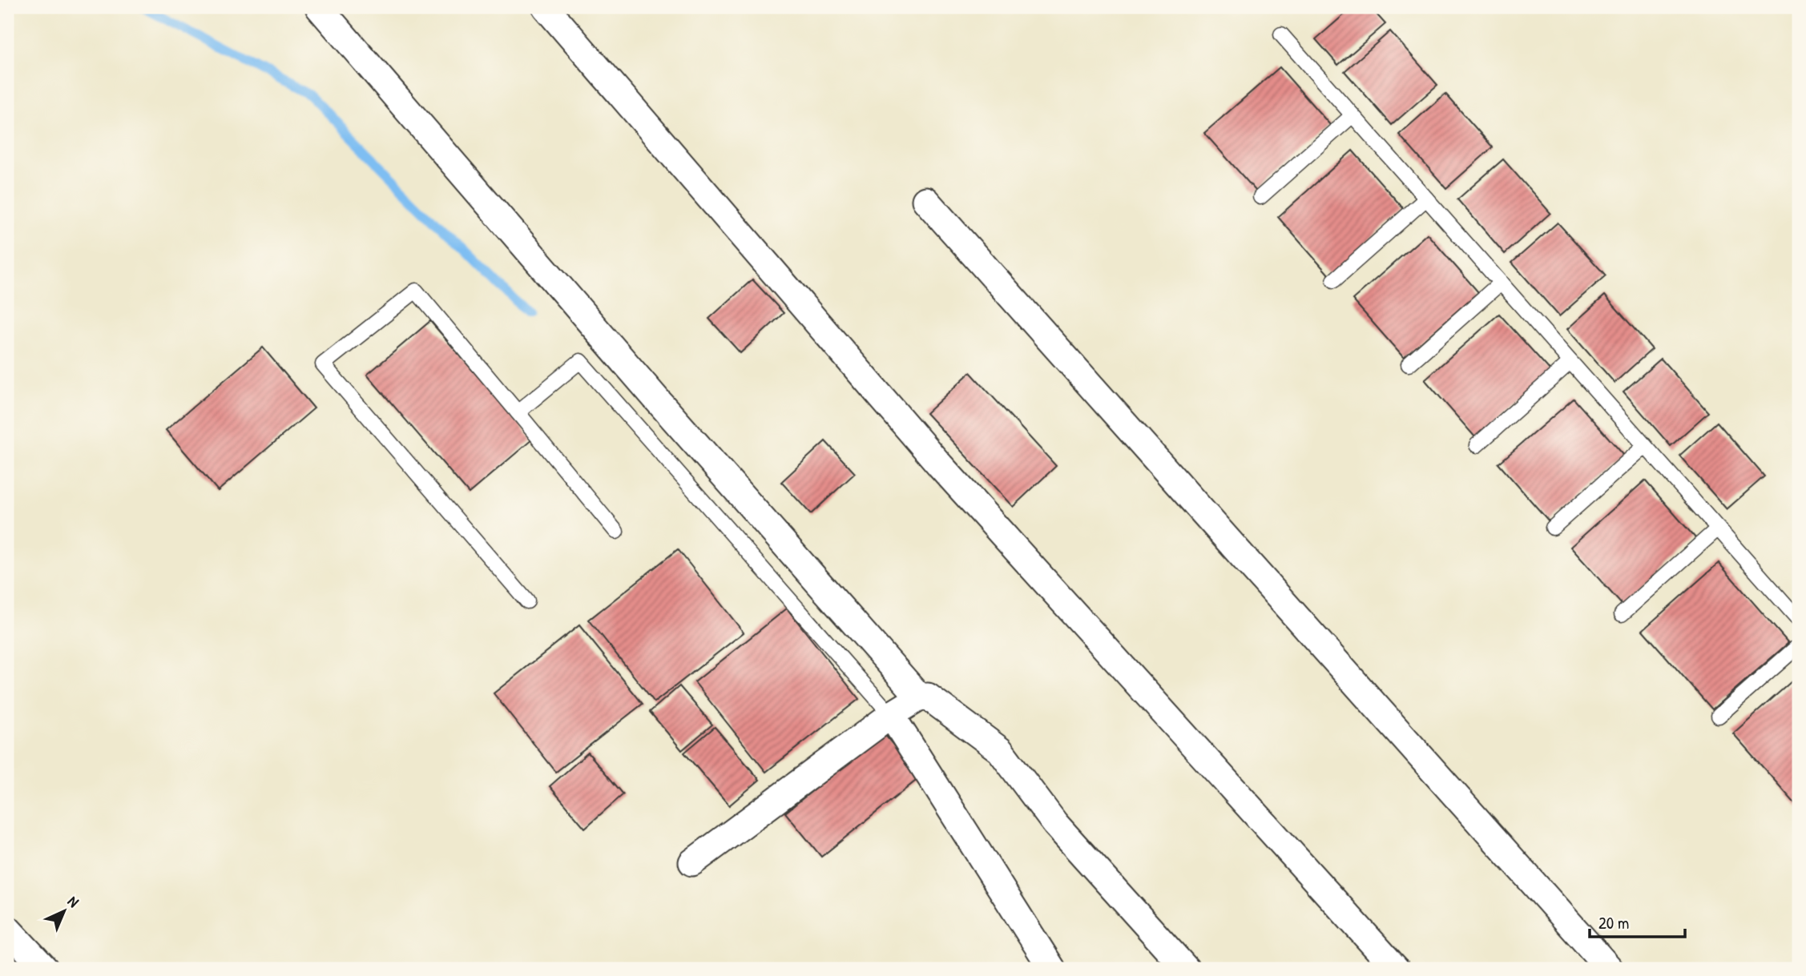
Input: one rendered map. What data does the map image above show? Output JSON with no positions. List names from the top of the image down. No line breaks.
{"scale_bar":"20 m","north":"top right"}
